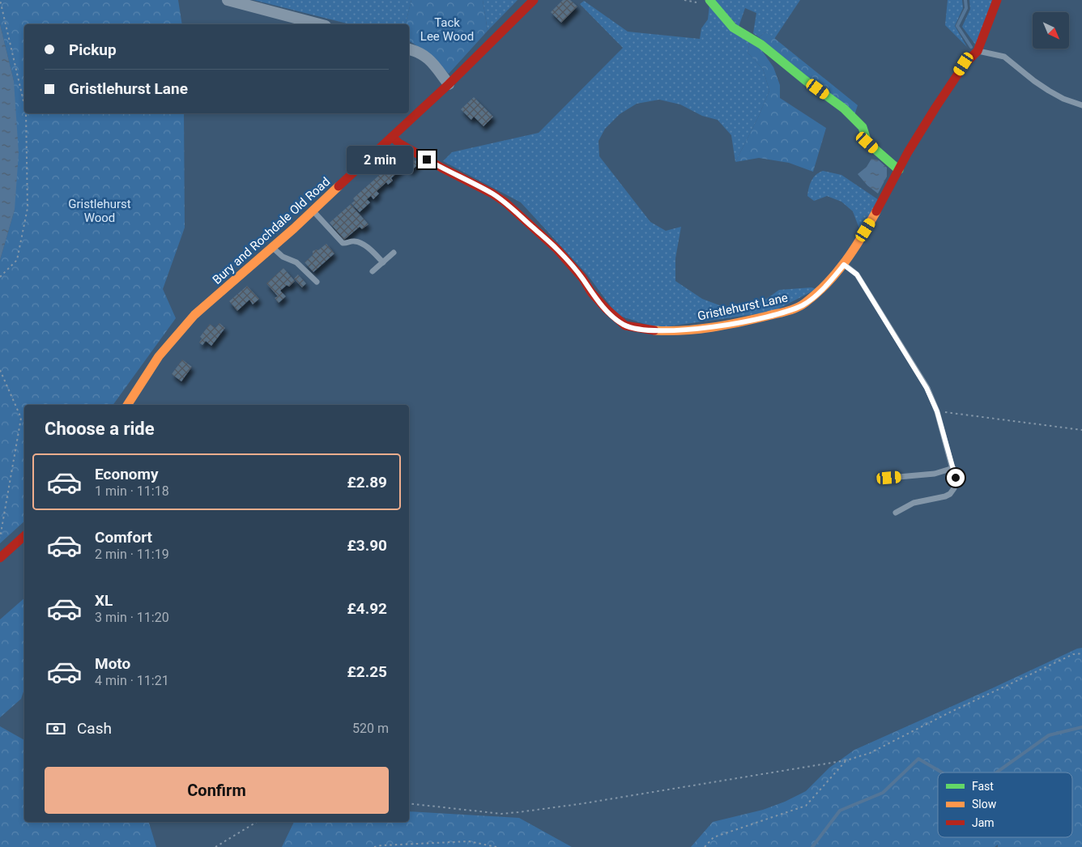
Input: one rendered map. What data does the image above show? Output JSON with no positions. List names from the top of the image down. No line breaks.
{"streets":{"street":["Bury and Rochdale Old Road","Gristlehurst Lane"]},"crossings":[["Bury and Rochdale Old Road","Gristlehurst Lane"]],"parks":["Tack Lee Wood","Gristlehurst Wood"],"legend":["Fast","Slow","Jam"],"north":"bottom right","page":{"banner":["Pickup","Gristlehurst Lane"],"bubble":"2 min","heading":"Choose a ride","list":[{"name":"Economy","note":"1 min · 11:18","value":"£2.89"},{"name":"Comfort","note":"2 min · 11:19","value":"£3.90"},{"name":"XL","note":"3 min · 11:20","value":"£4.92"},{"name":"Moto","note":"4 min · 11:21","value":"£2.25"}],"pay":["Cash","520 m"],"buttons":"Confirm"}}
